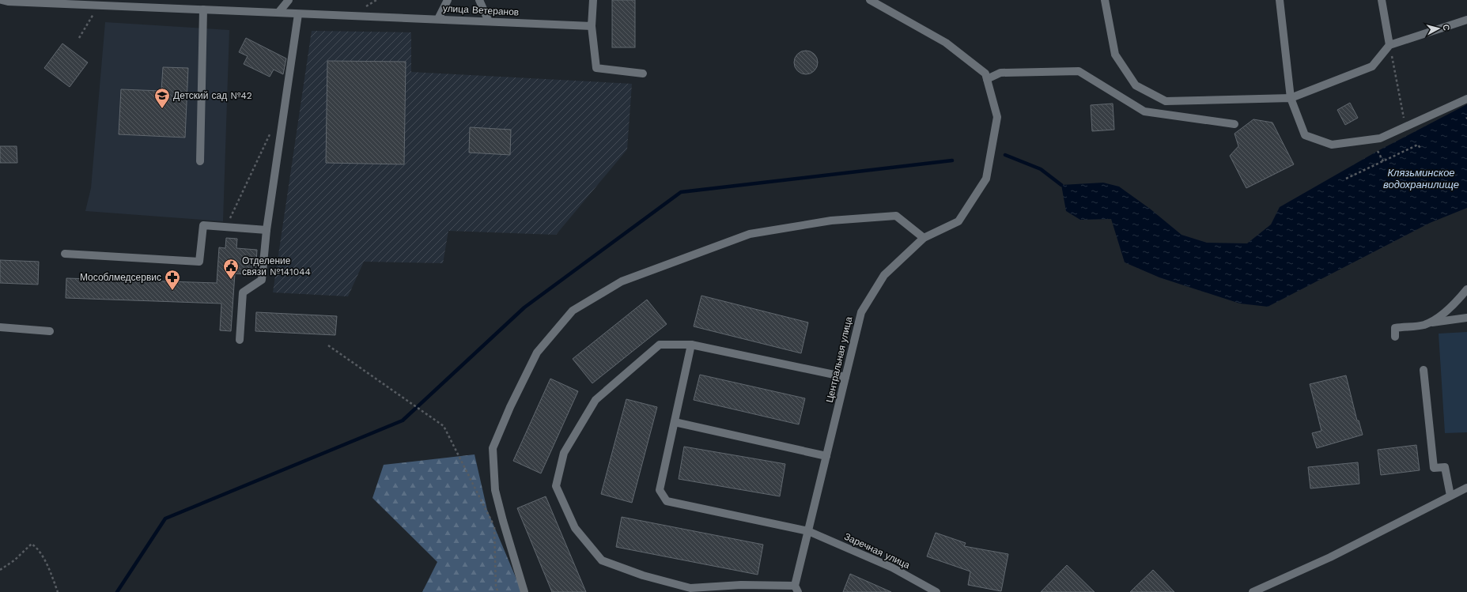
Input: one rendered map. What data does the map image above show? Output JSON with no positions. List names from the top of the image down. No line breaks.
{"streets":{"street":["улица Ветеранов","Центральная улица","Заречная улица"]},"crossings":[["Центральная улица","Заречная улица"]],"water":["Клязьминское водохранилище"],"places":{"school or university":["Детский сад №42"],"public building":["Отделение связи №141044"],"pharmacy":["Мособлмедсервис"]},"north":"right"}
